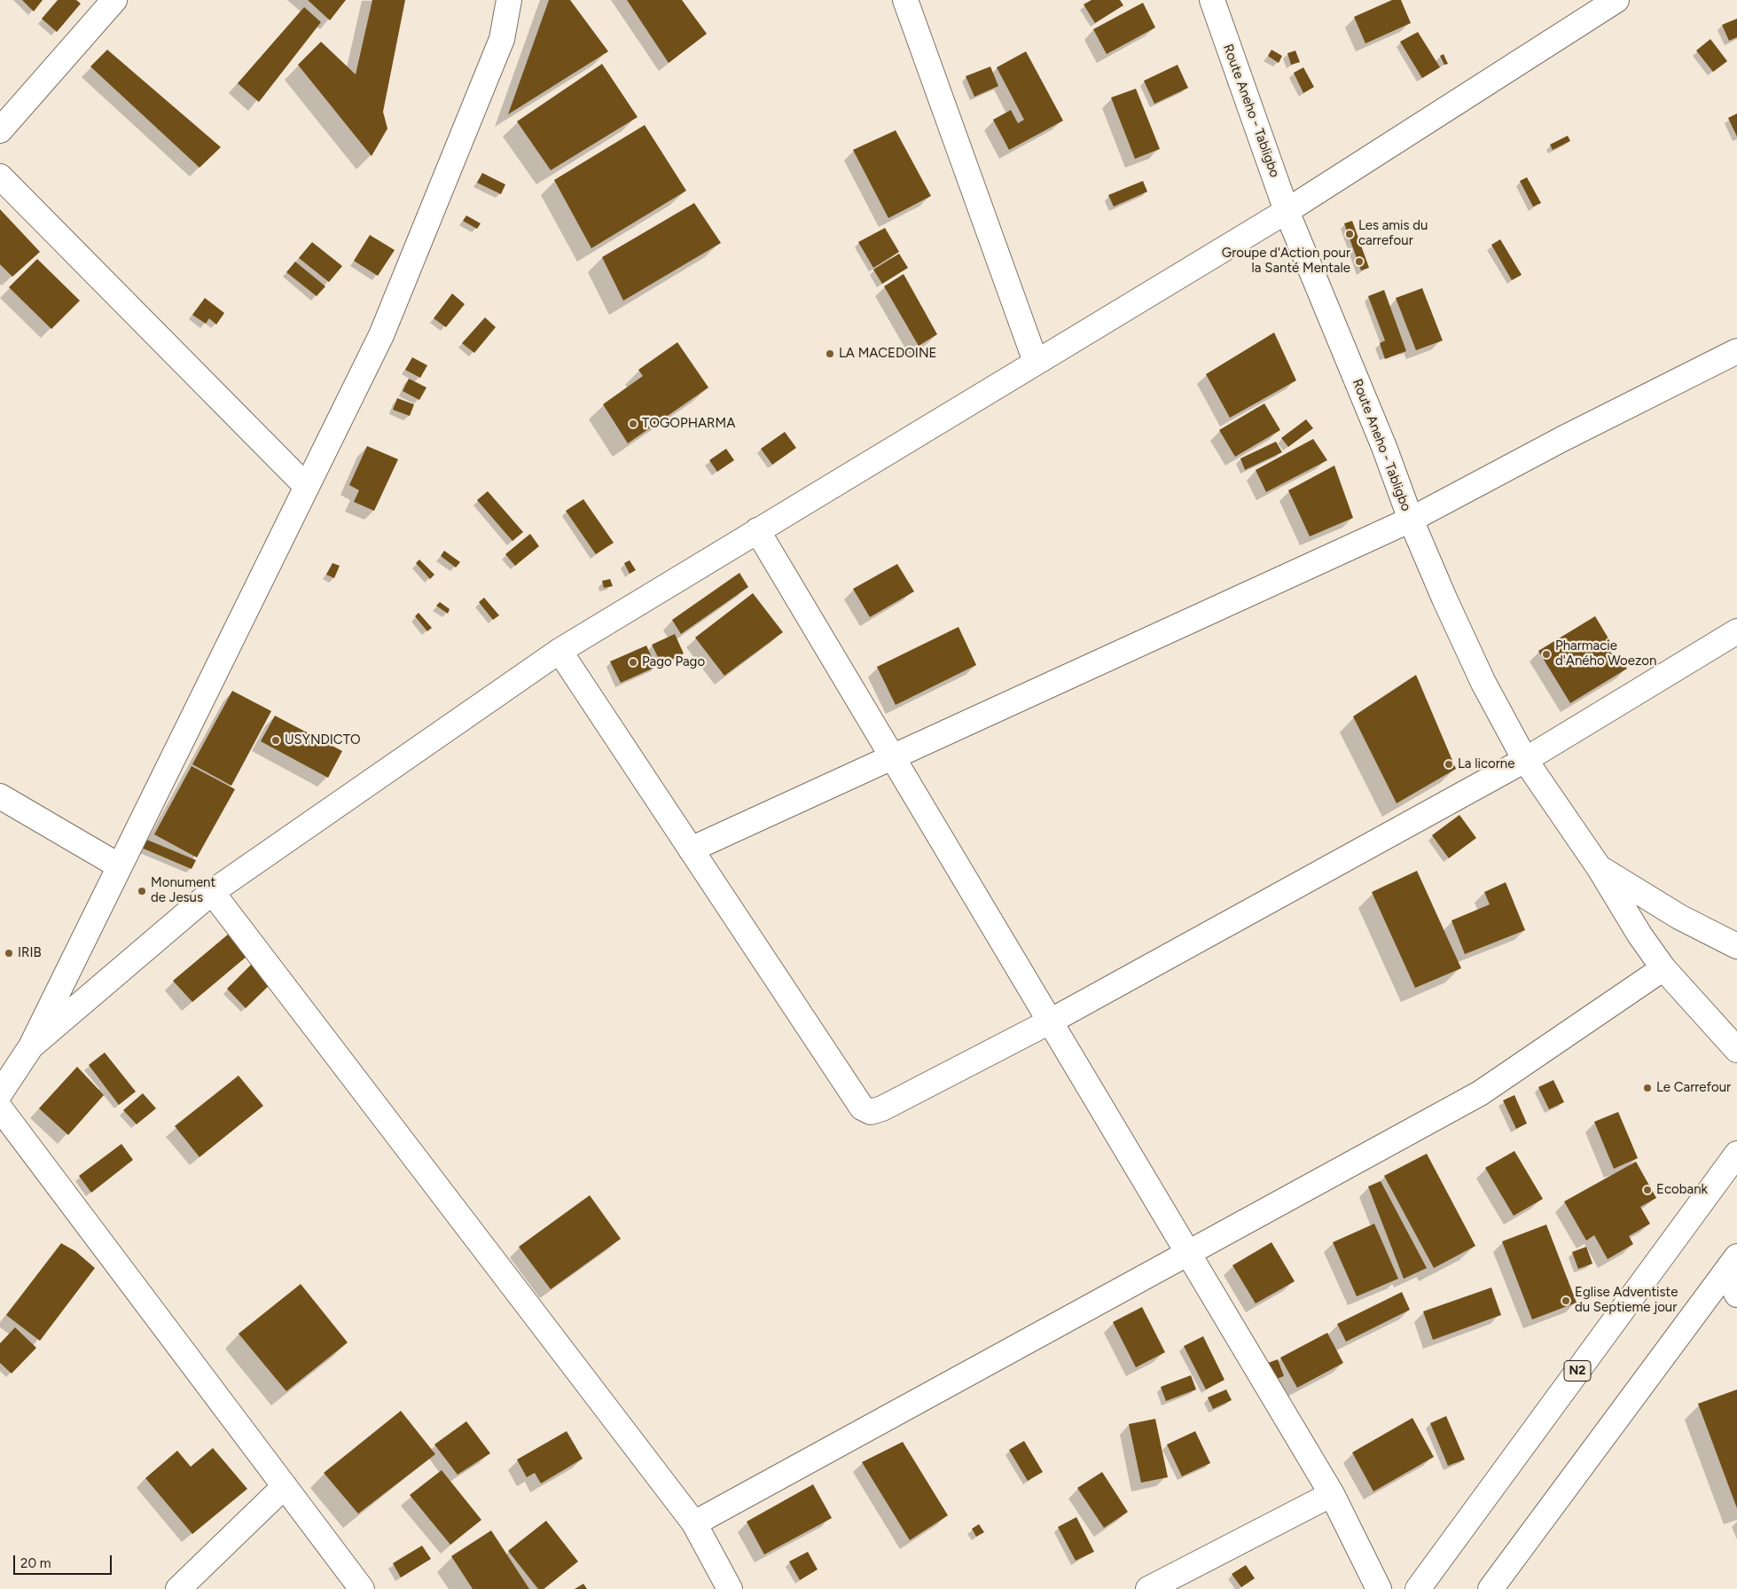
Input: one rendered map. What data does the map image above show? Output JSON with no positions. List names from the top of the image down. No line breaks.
{"streets":{"main road":["Route Aneho - Tabligbo","N2"]},"places":["Les amis du carrefour","Groupe d'Action pour la Santé Mentale","LA MACEDOINE","TOGOPHARMA","Pharmacie d'Aného Woezon","Pago Pago","USYNDICTO","La licorne","Monument de Jesus","IRIB","Le Carrefour","Ecobank","Eglise Adventiste du Septieme jour"],"scale_bar":"20 m"}
